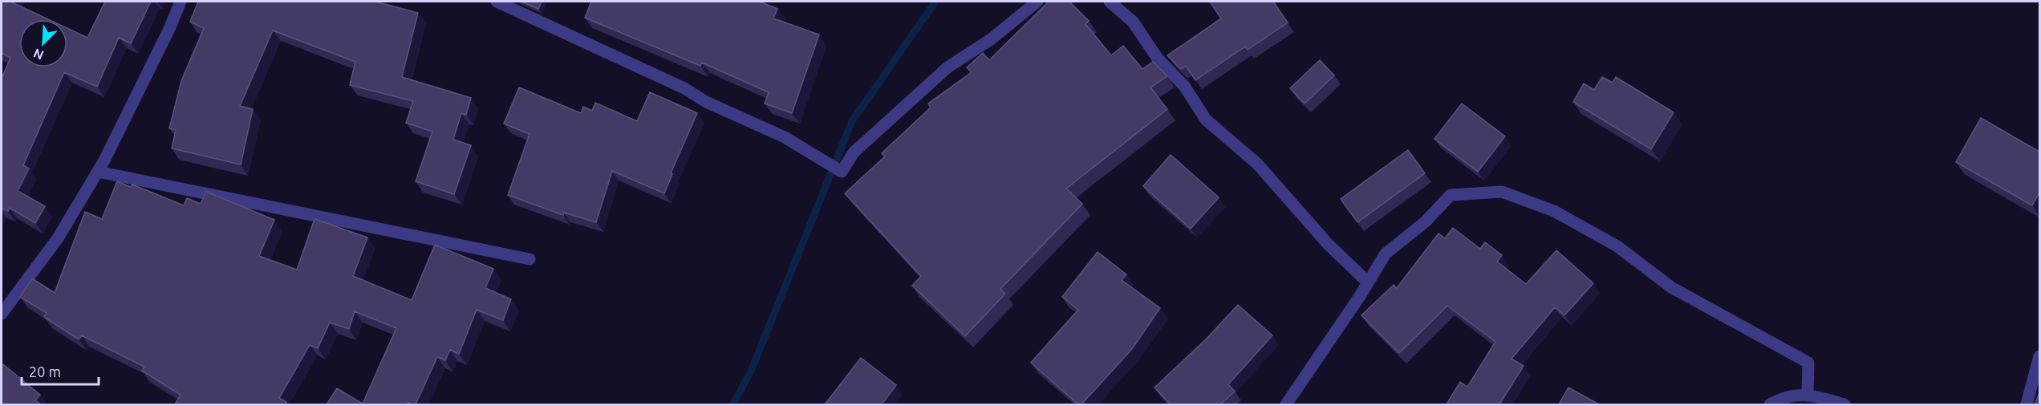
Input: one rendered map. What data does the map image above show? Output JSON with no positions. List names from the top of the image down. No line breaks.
{"scale_bar":"20 m","north":"bottom left"}
